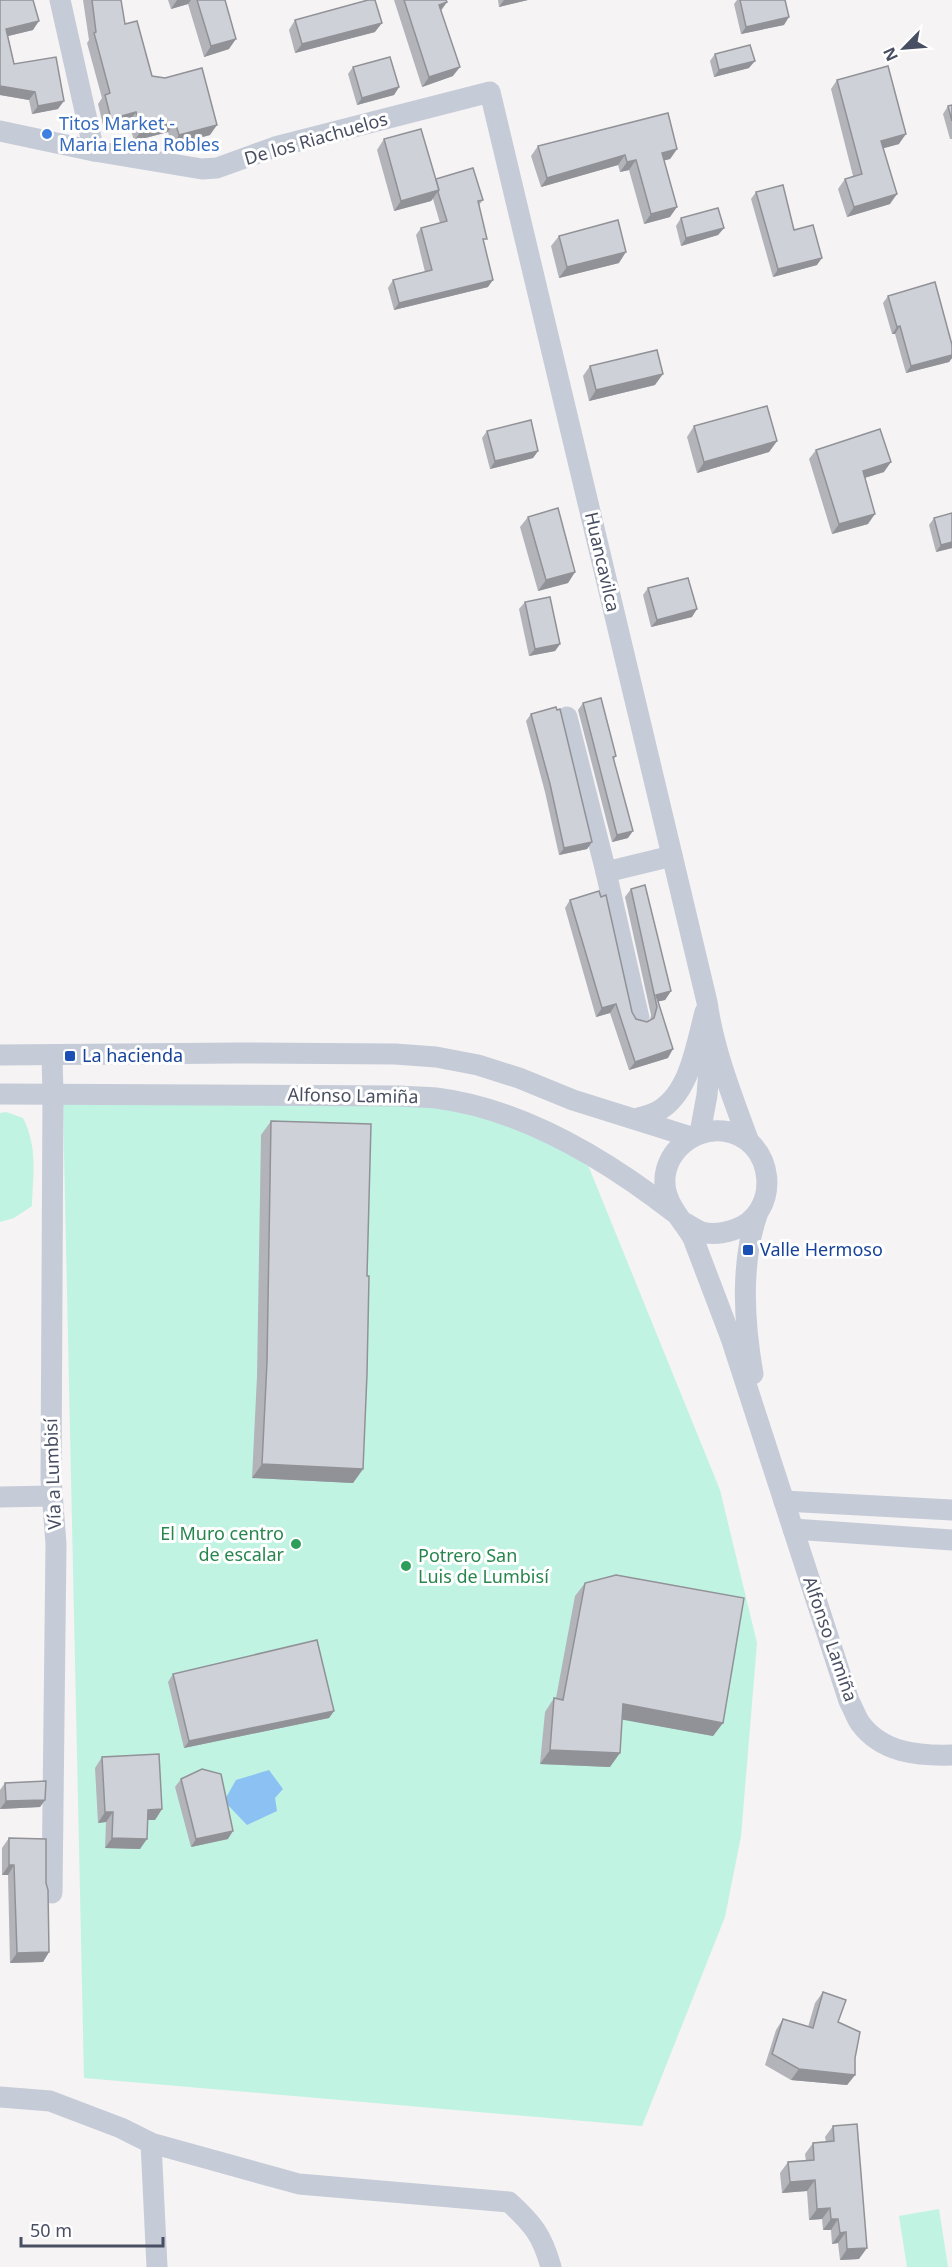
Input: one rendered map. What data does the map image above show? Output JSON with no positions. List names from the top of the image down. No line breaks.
{"streets":{"street":["De los Riachuelos","Huancavilca","Alfonso Lamiña","Vía a Lumbisí"]},"crossings":[["De los Riachuelos","Huancavilca"],["Huancavilca","Alfonso Lamiña"],["Alfonso Lamiña","Vía a Lumbisí"]],"places":{"other":["Titos Market - Maria Elena Robles","El Muro centro de escalar","Potrero San Luis de Lumbisí"],"transit":["La hacienda","Valle Hermoso"]},"scale_bar":"50 m","north":"bottom left"}
